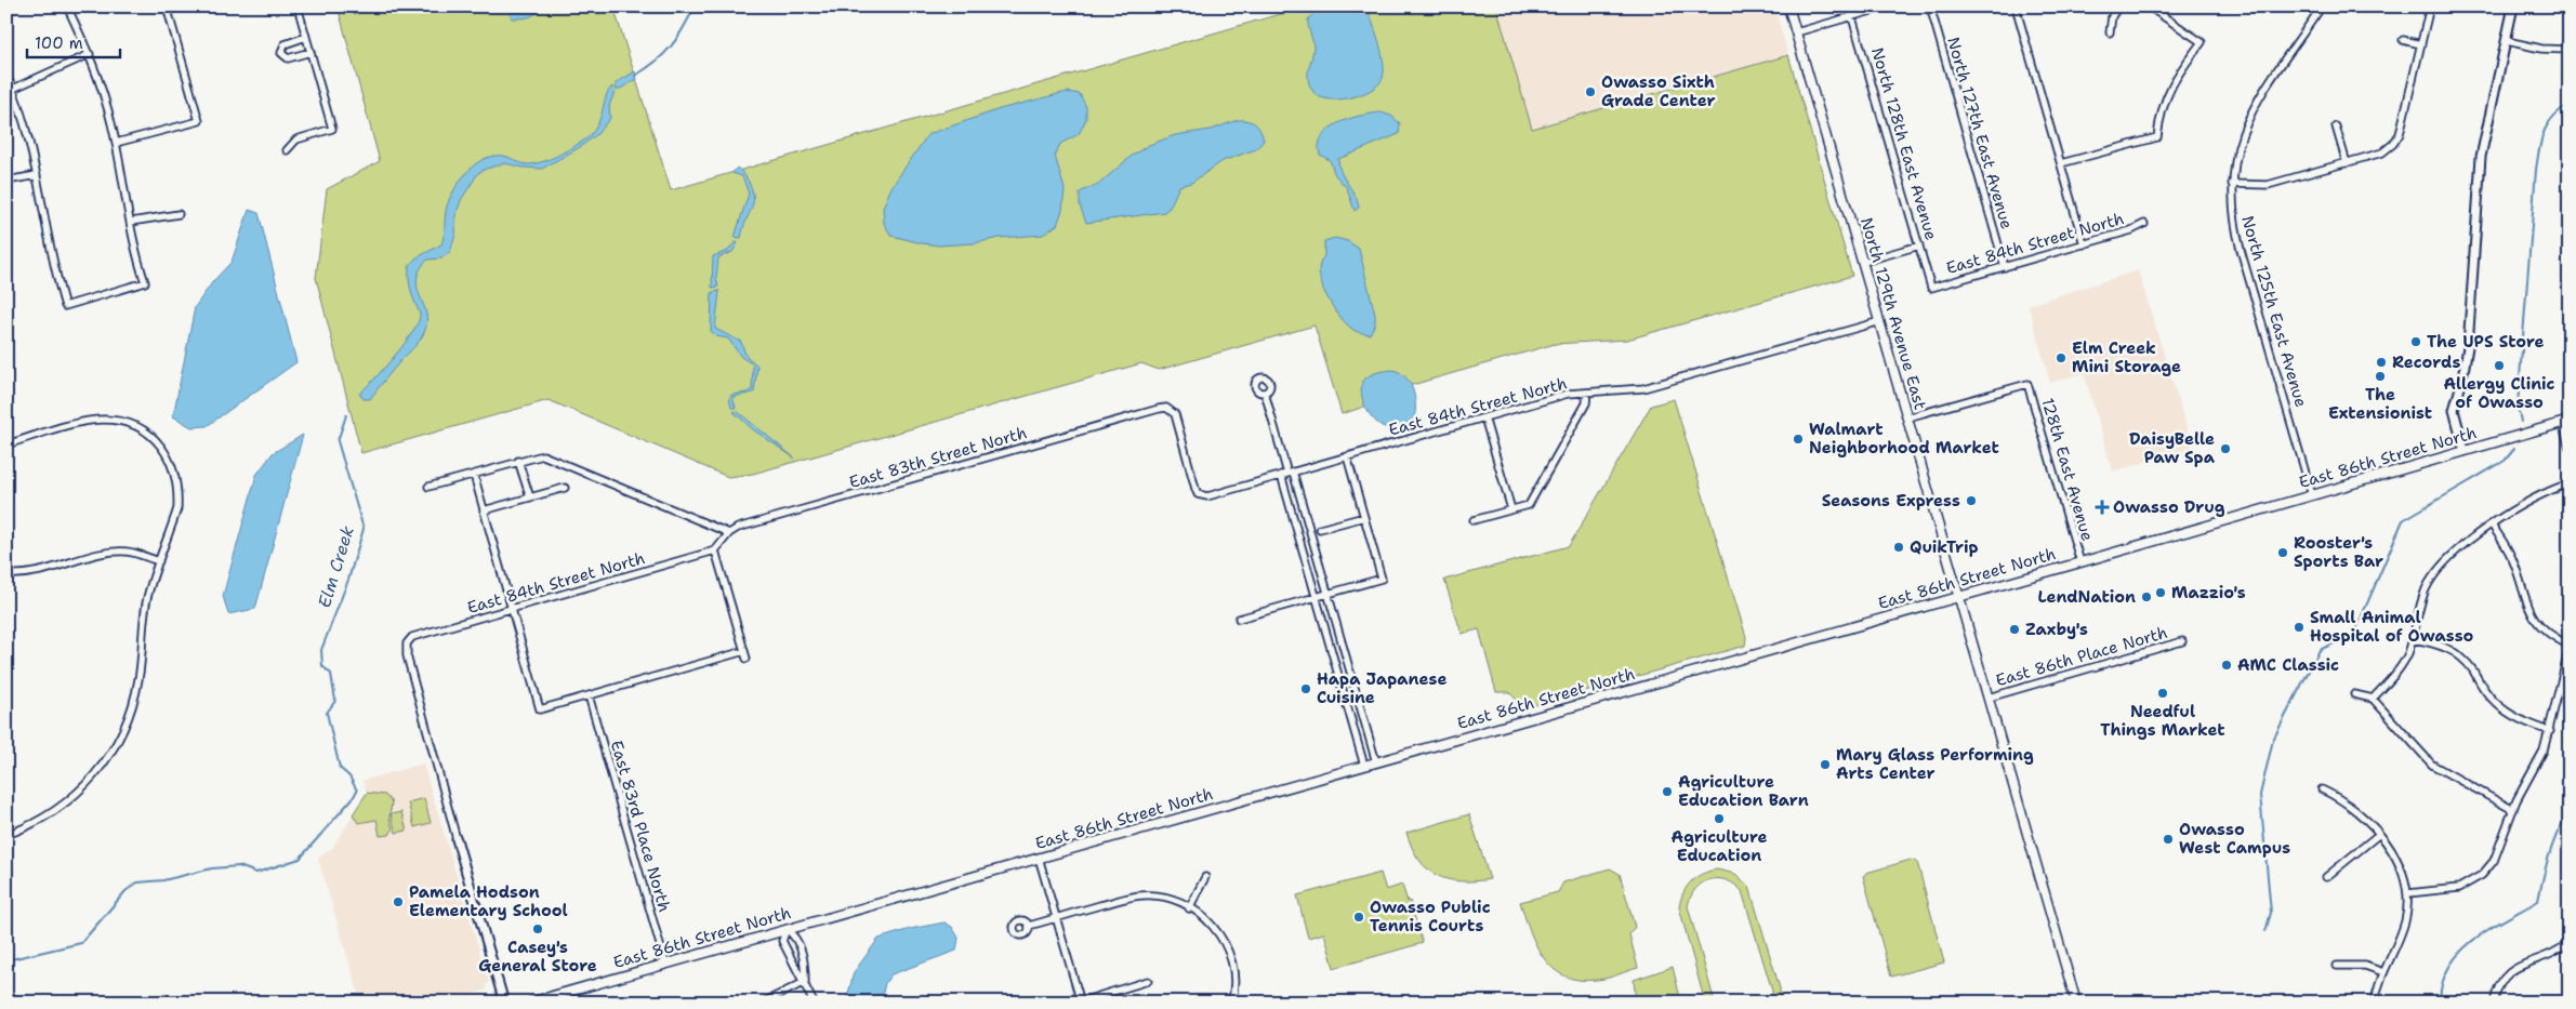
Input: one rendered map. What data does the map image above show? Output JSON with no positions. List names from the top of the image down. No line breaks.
{"streets":{"main road":["North 129th Avenue East","East 86th Street North"],"street":["North 127th East Avenue","North 128th East Avenue","East 84th Street North","North 125th East Avenue","East 83th Street North","128th East Avenue","East 86th Place North","East 83rd Place North"]},"crossings":[["North 127th East Avenue","East 84th Street North"],["North 128th East Avenue","East 84th Street North"],["East 84th Street North","North 129th Avenue East"],["East 84th Street North","East 83th Street North"],["North 125th East Avenue","East 86th Street North"],["North 129th Avenue East","East 86th Street North"],["North 129th Avenue East","128th East Avenue"],["North 129th Avenue East","East 86th Place North"],["East 86th Street North","128th East Avenue"],["East 86th Street North","East 83rd Place North"]],"water":["Elm Creek"],"places":{"other":["Owasso Sixth Grade Center","The UPS Store","Elm Creek Mini Storage","Records","Allergy Clinic of Owasso","The Extensionist","Walmart Neighborhood Market","DaisyBelle Paw Spa","Seasons Express","QuikTrip","Rooster's Sports Bar","Mazzio's","LendNation","Small Animal Hospital of Owasso","Zaxby's","AMC Classic","Hapa Japanese Cuisine","Needful Things Market","Mary Glass Performing Arts Center","Agriculture Education Barn","Agriculture Education","Owasso West Campus","Pamela Hodson Elementary School","Owasso Public Tennis Courts","Casey's General Store"],"health":["Owasso Drug"]},"scale_bar":"100 m"}
